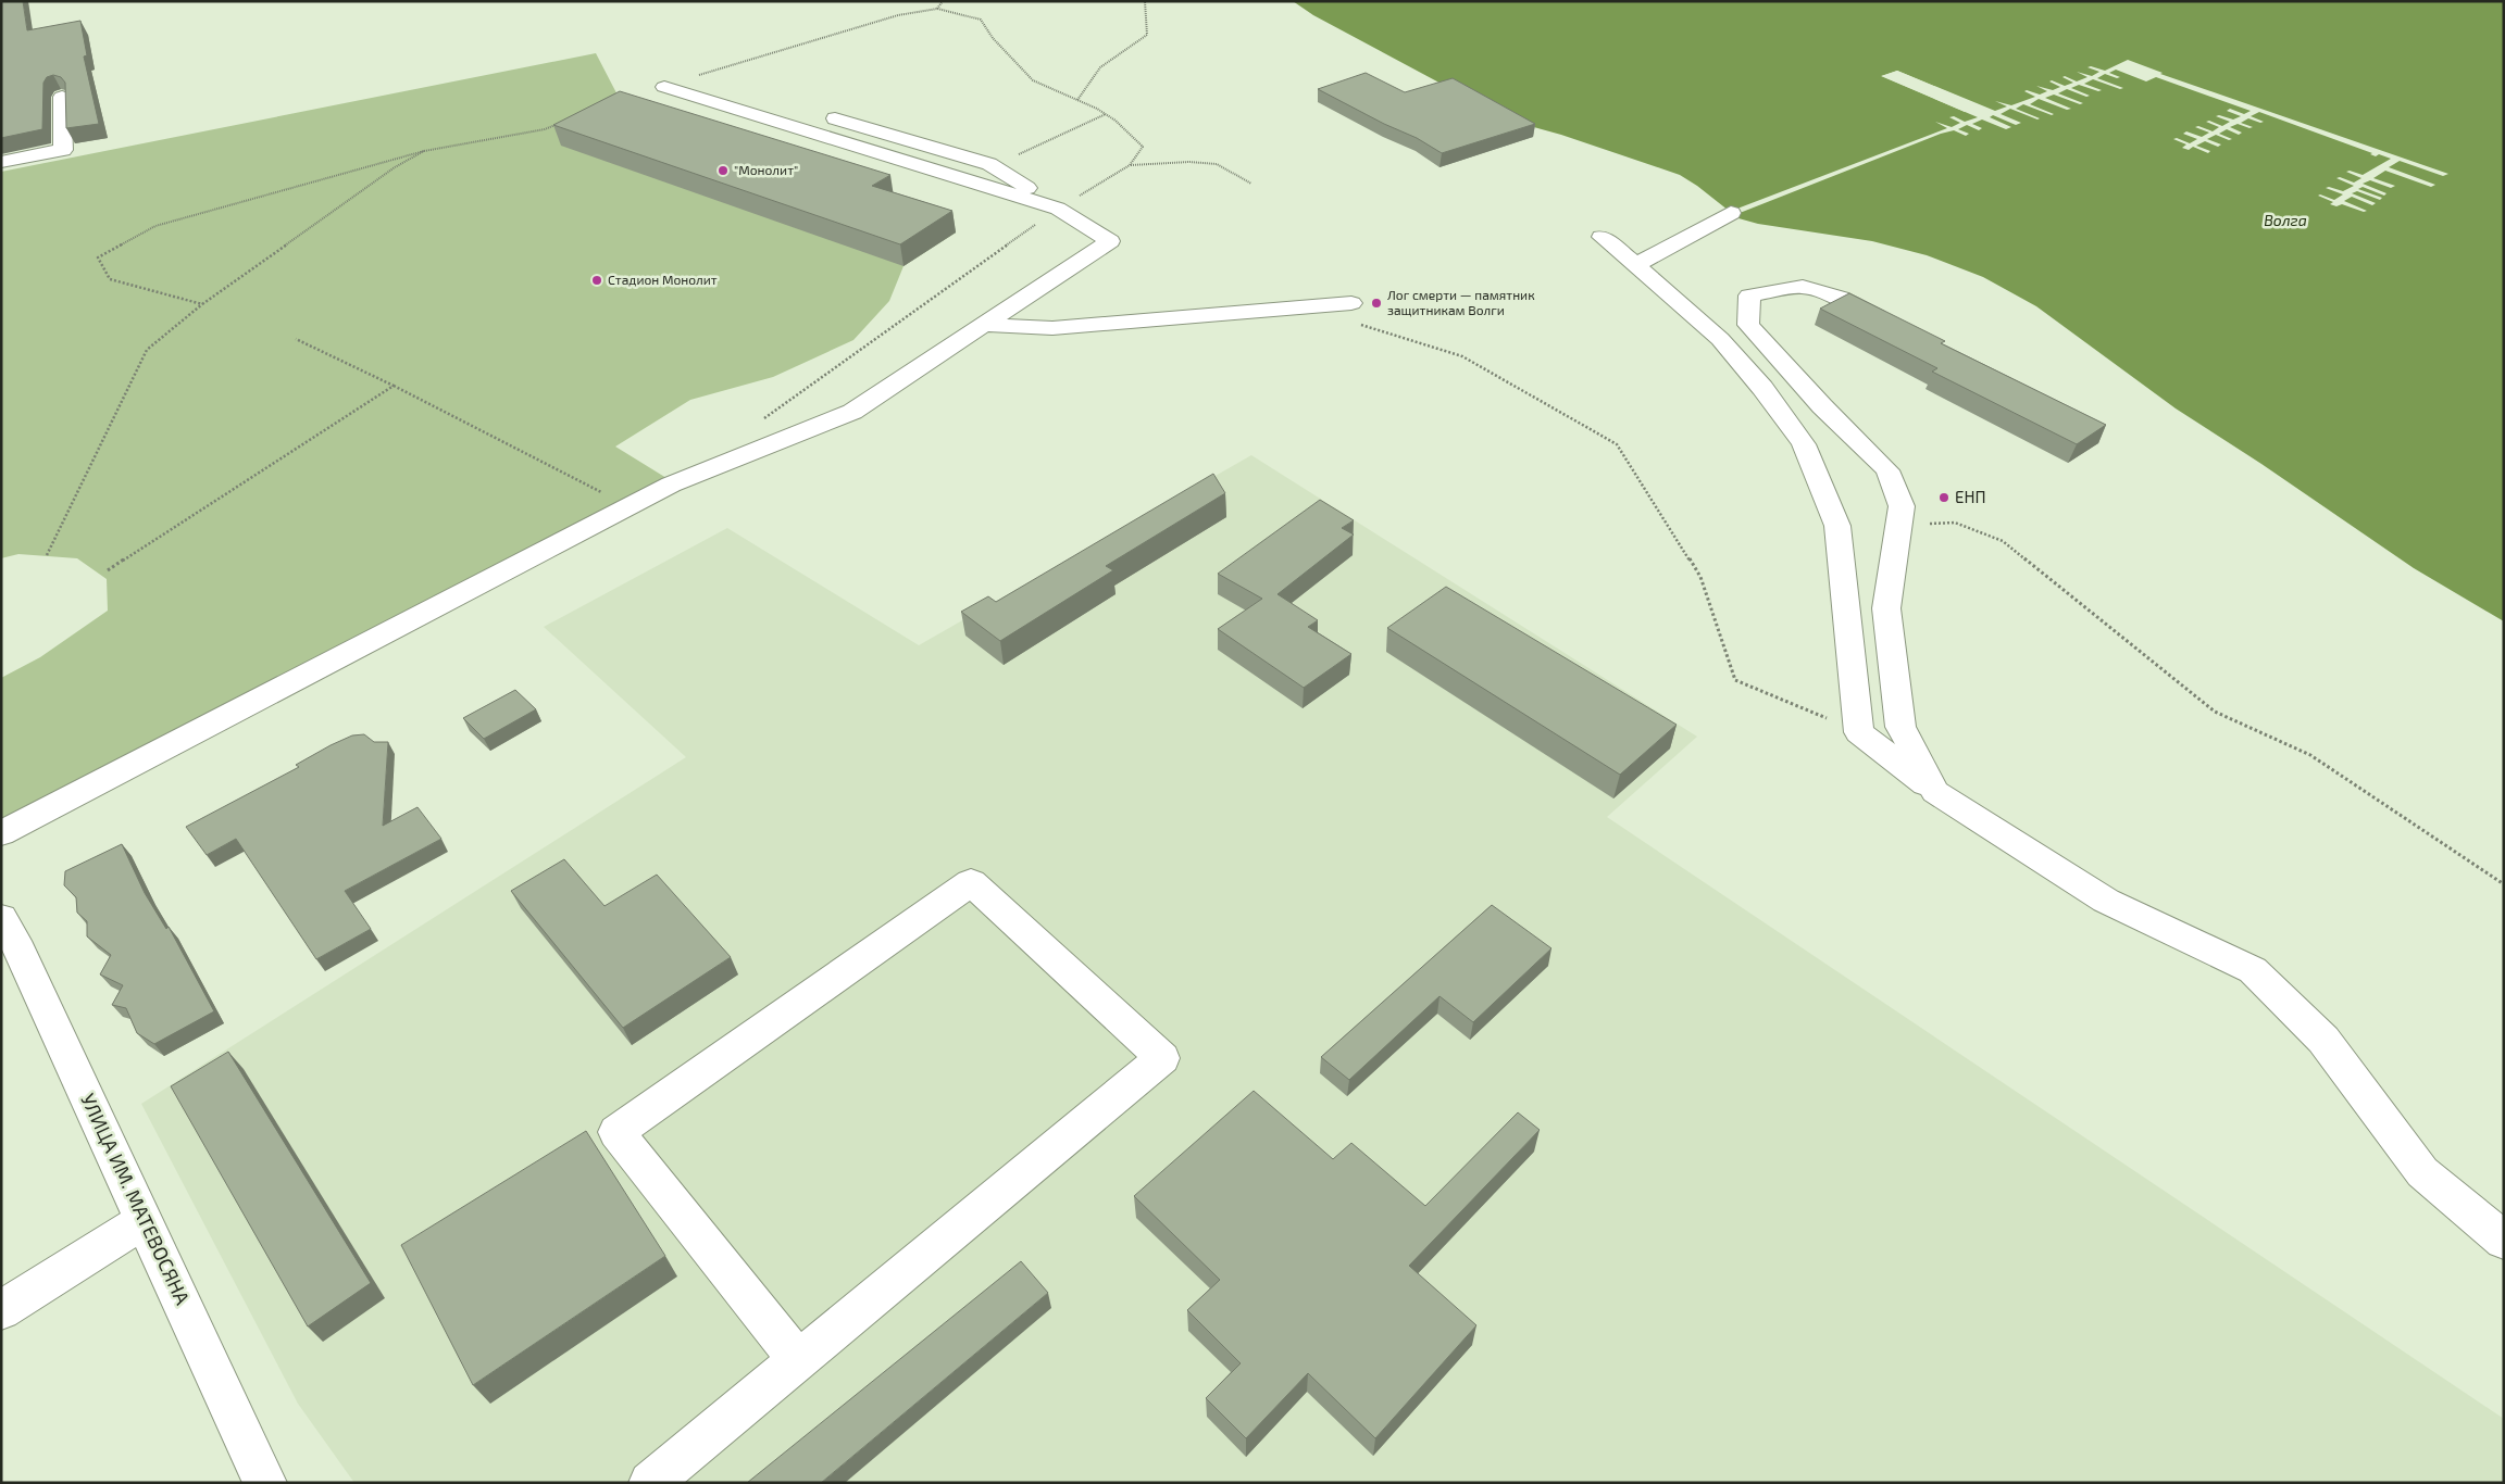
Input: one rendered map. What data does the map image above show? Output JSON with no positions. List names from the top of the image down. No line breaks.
{"streets":{"street":["УЛИЦА ИМ. МАТЕВОСЯНА"]},"water":["Волга"],"places":["\"Монолит\"","Стадион Монолит","Лог смерти — памятник защитникам Волги","ЕНП"]}
